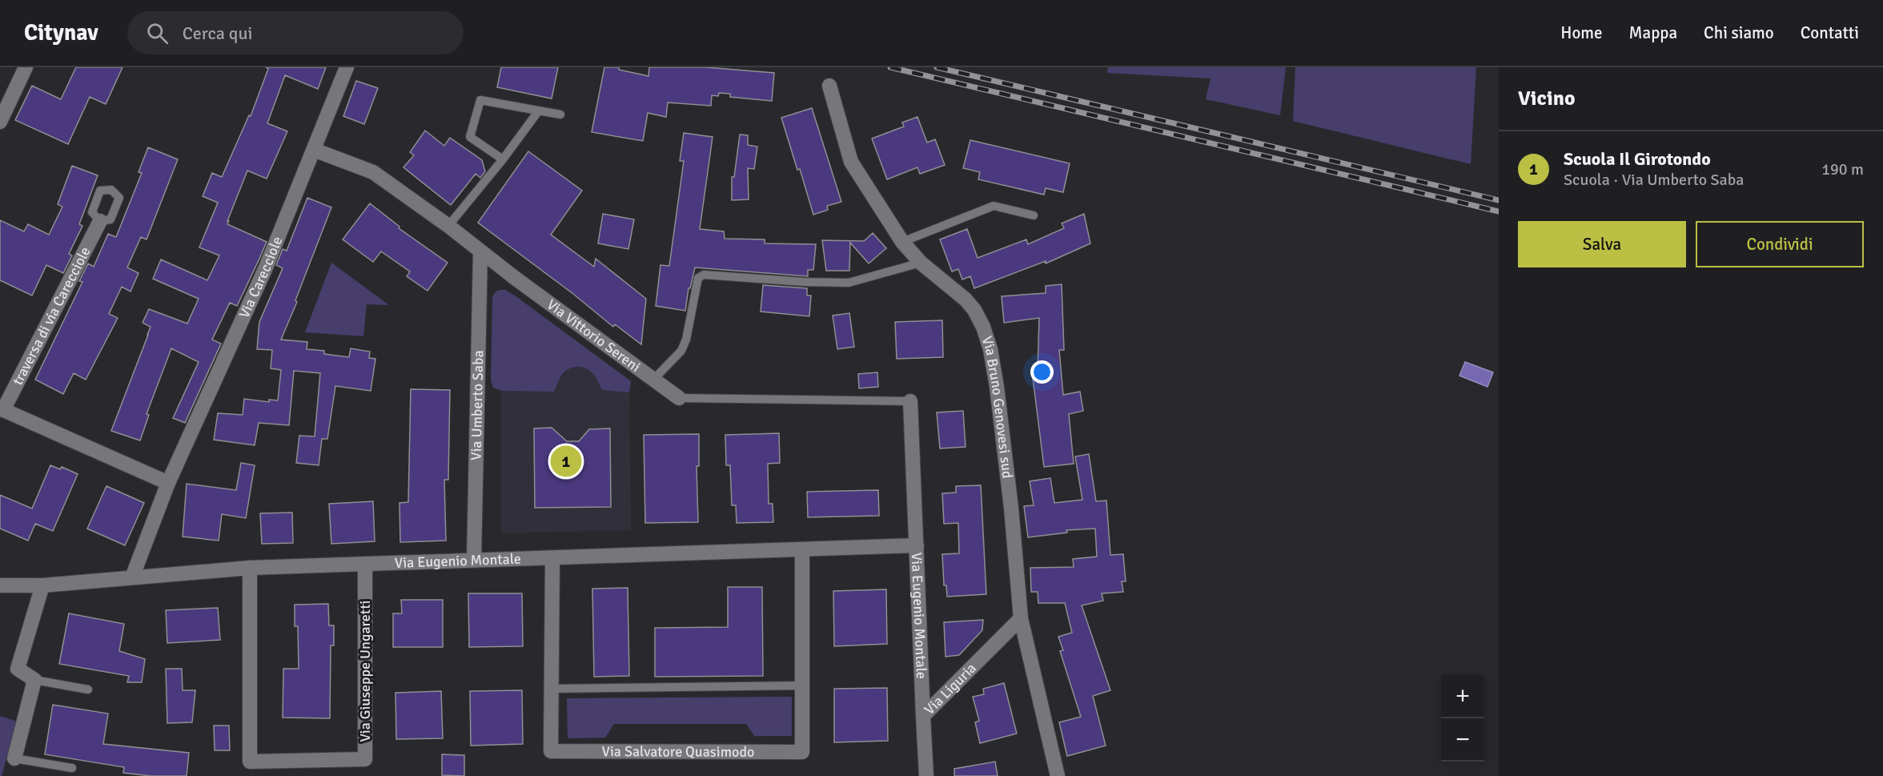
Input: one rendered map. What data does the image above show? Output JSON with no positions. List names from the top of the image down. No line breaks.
{"streets":{"street":["Via Carecciole","traversa di via Carecciole","Via Vittorio Sereni","Via Umberto Saba","Via Bruno Genovesi sud","Via Eugenio Montale","Via Giuseppe Ungaretti","Via Liguria","Via Salvatore Quasimodo"]},"crossings":[["Via Carecciole","Via Vittorio Sereni"],["Via Carecciole","Via Eugenio Montale"],["Via Vittorio Sereni","Via Umberto Saba"],["Via Vittorio Sereni","Via Eugenio Montale"],["Via Umberto Saba","Via Eugenio Montale"],["Via Bruno Genovesi sud","Via Liguria"],["Via Eugenio Montale","Via Giuseppe Ungaretti"],["Via Eugenio Montale","Via Liguria"],["Via Eugenio Montale","Via Salvatore Quasimodo"]],"page":{"header":"Citynav","search":"Cerca qui","nav":["Home","Mappa","Chi siamo","Contatti"],"heading":"Vicino","list":[{"mark":"1","name":"Scuola Il Girotondo","note":"Scuola · Via Umberto Saba","value":"190 m"}],"buttons":["Salva","Condividi"],"pins":"1","map_buttons":["+","−"]}}
